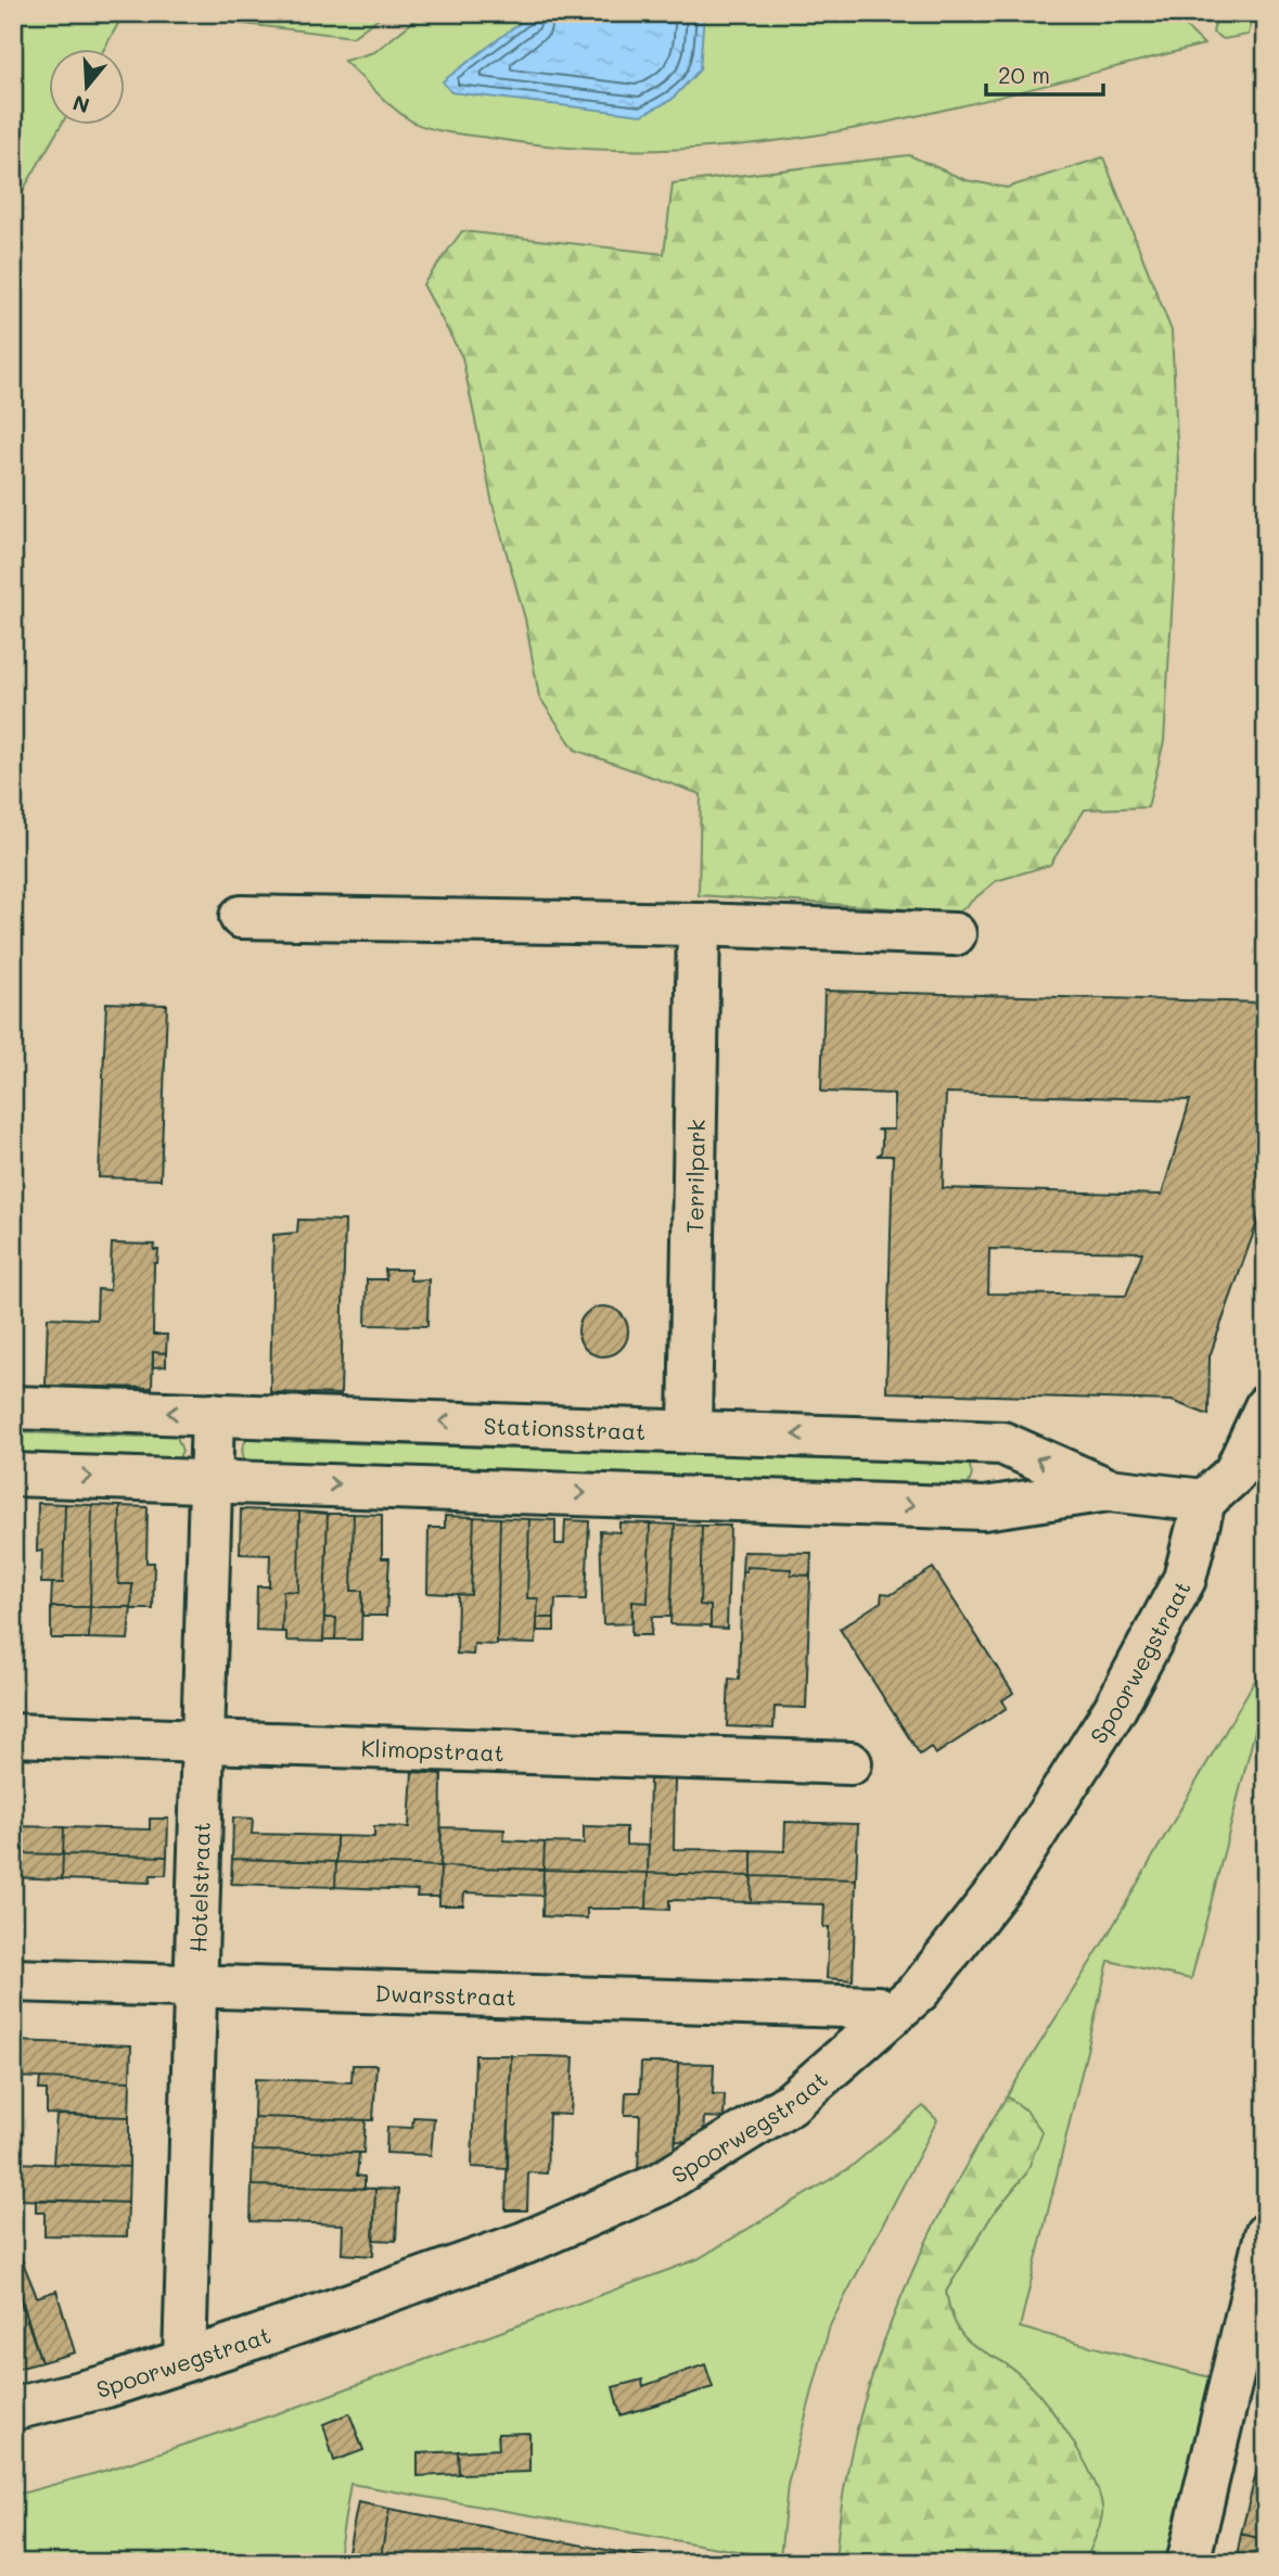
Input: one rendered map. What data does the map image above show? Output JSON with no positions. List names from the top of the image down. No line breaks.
{"streets":{"street":["Terrilpark","Stationsstraat","Spoorwegstraat","Klimopstraat","Hotelstraat","Dwarsstraat"]},"crossings":[["Terrilpark","Stationsstraat"],["Stationsstraat","Spoorwegstraat"],["Stationsstraat","Hotelstraat"],["Spoorwegstraat","Hotelstraat"],["Klimopstraat","Hotelstraat"],["Hotelstraat","Dwarsstraat"]],"scale_bar":"20 m","north":"bottom"}
